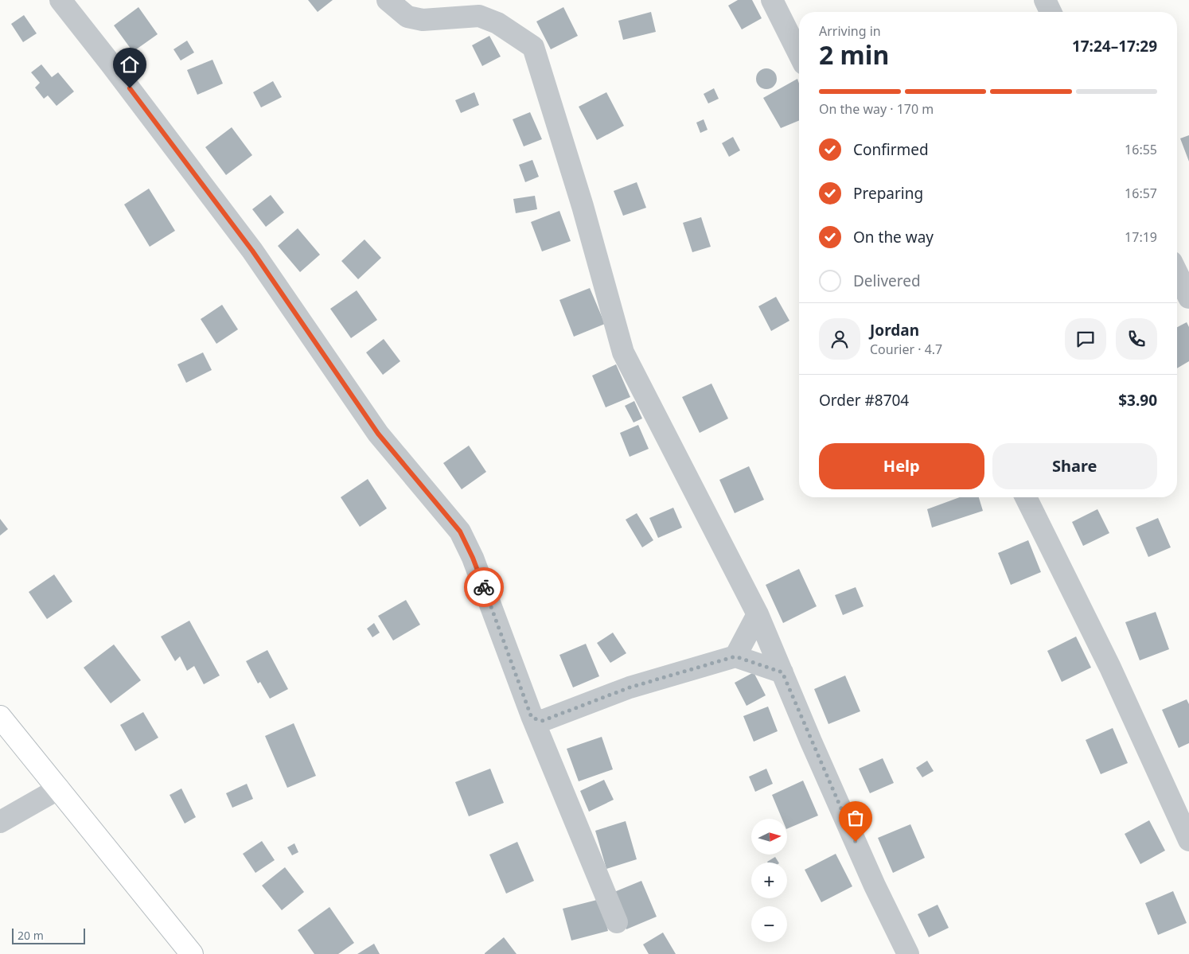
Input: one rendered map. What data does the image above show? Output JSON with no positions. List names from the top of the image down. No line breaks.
{"scale_bar":"20 m","north":"right","page":{"heading":["2 min","Arriving in","17:24–17:29"],"panel":["Jordan","Courier · 4.7","Order #8704","$3.90"],"bar":"On the way · 170 m","list":[["Confirmed","16:55"],["Preparing","16:57"],["On the way","17:19"],"Delivered"],"buttons":["Help","Share"],"map_buttons":["+","−"],"scale":"20 m"}}
